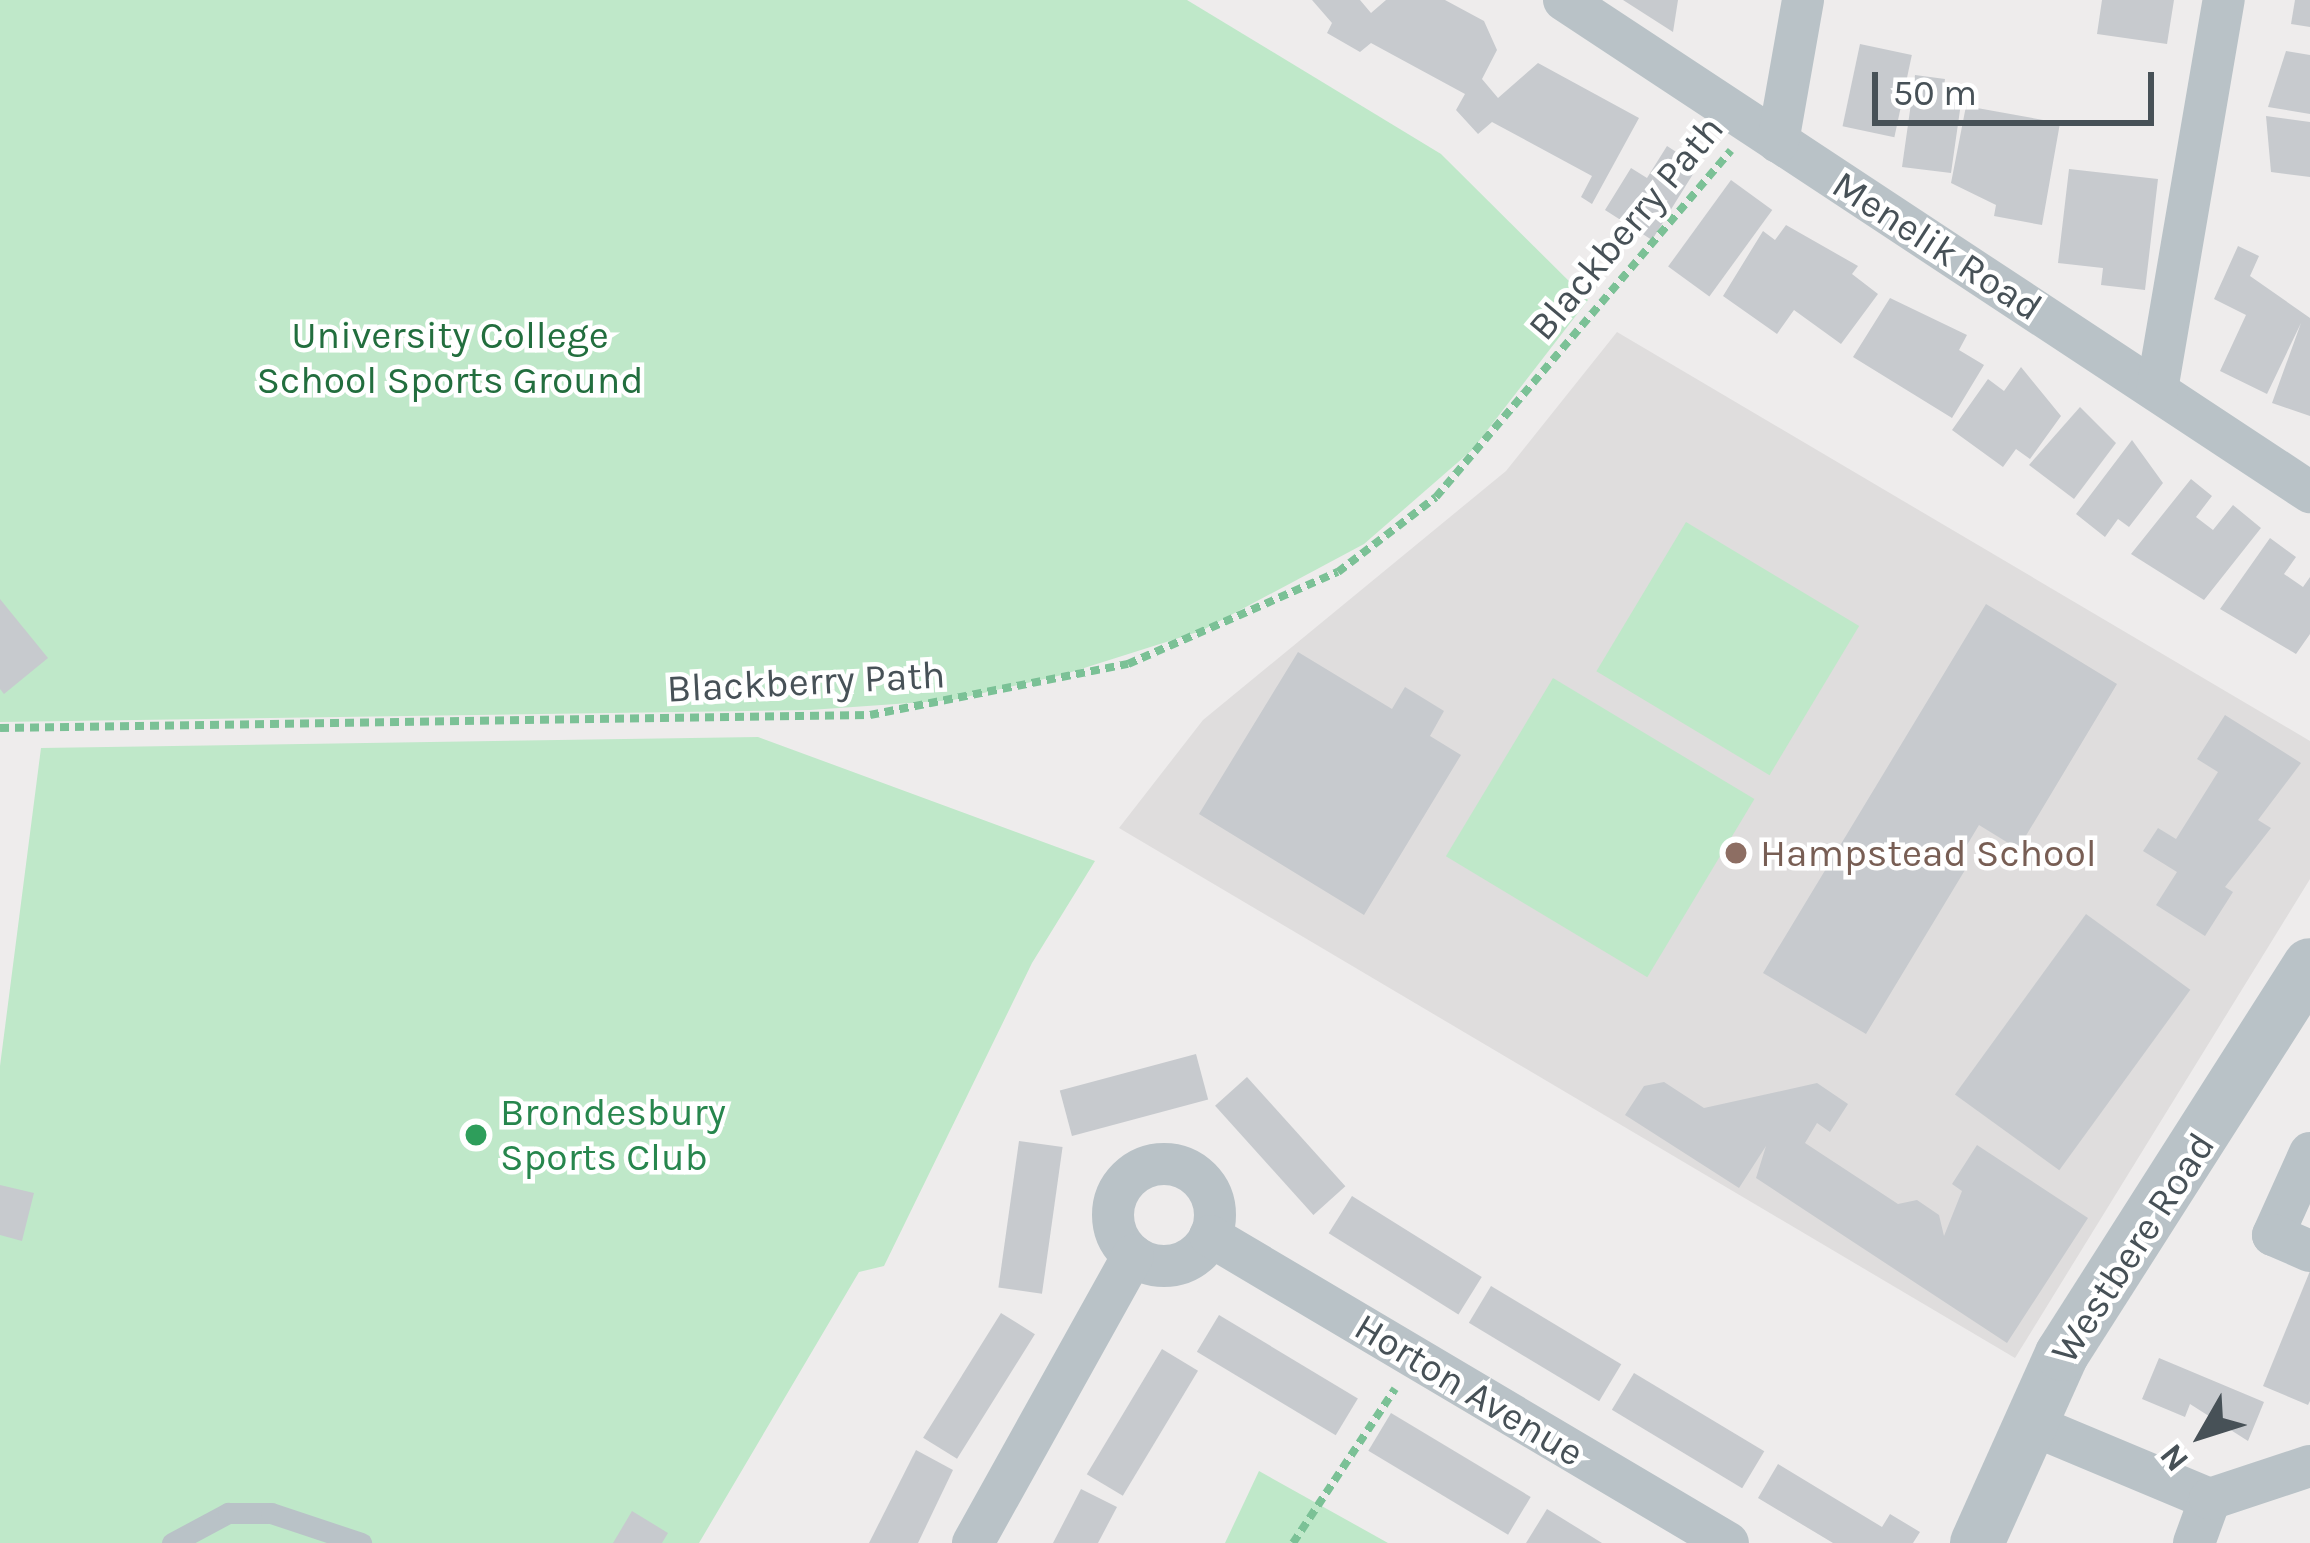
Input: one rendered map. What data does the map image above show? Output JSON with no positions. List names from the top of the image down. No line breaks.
{"streets":{"street":["Menelik Road","Westbere Road","Horton Avenue"],"path":["Blackberry Path"]},"crossings":[["Blackberry Path","Menelik Road"]],"parks":["University College School Sports Ground"],"places":["Hampstead School","Brondesbury Sports Club"],"scale_bar":"50 m","north":"bottom left"}
